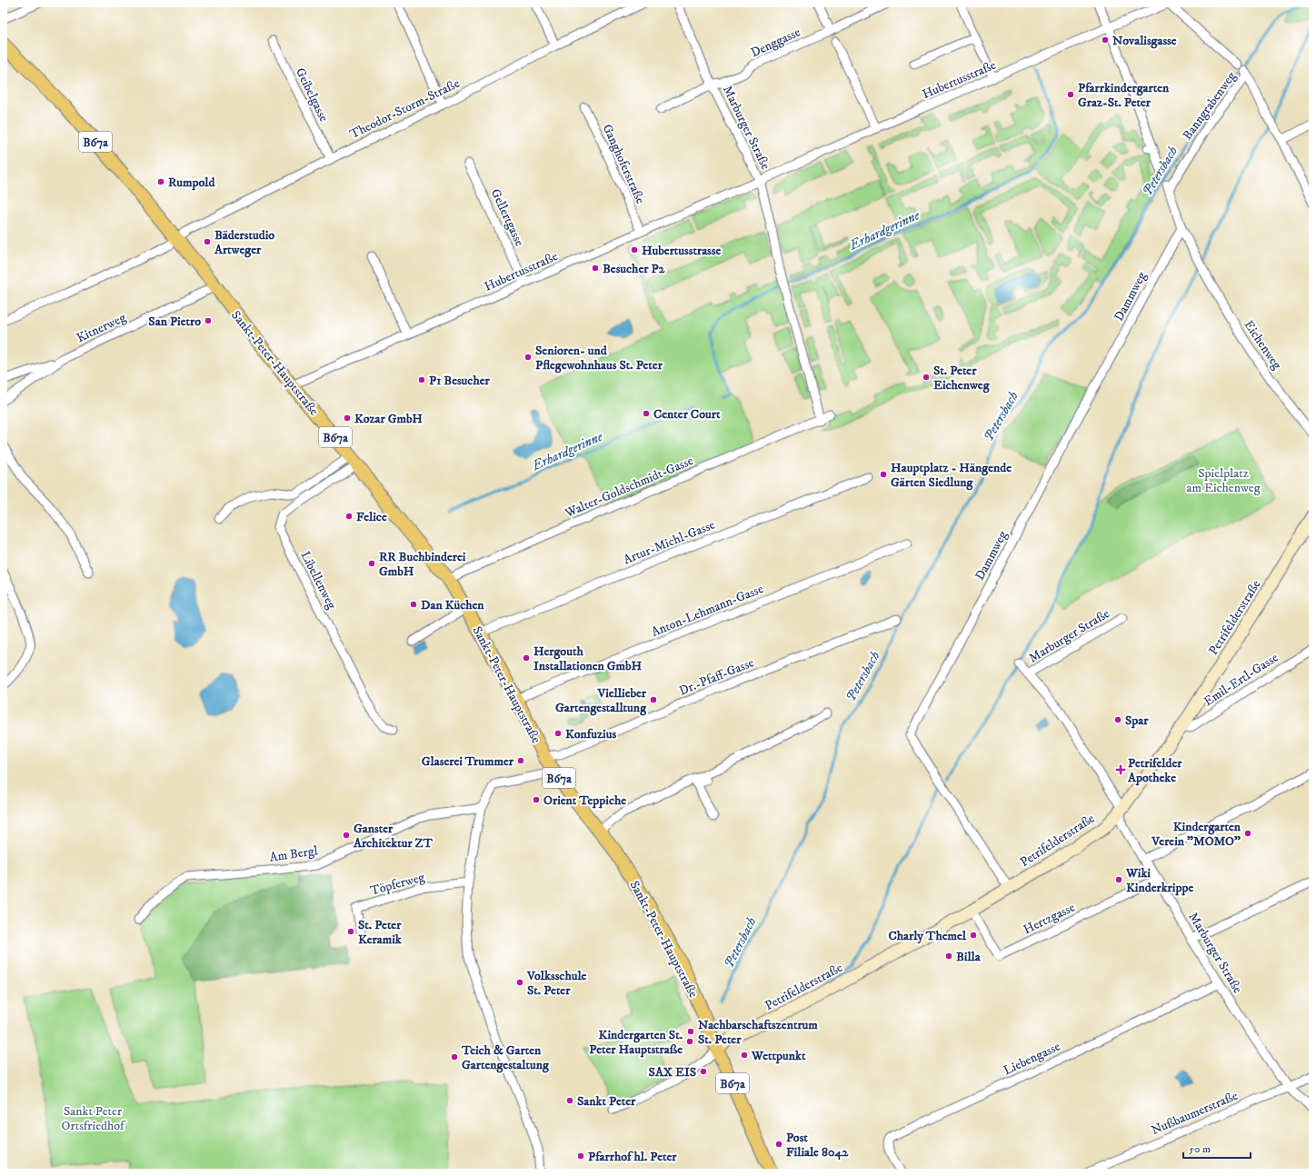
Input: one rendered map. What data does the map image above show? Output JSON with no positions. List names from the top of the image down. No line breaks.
{"streets":{"main road":["B67a","Sankt-Peter-Hauptstraße","Petrifelderstraße"],"street":["Denggasse","Hubertusstraße","Geibelgasse","Banngrabenweg","Theodor-Storm-Straße","Marburger Straße","Ganghoferstraße","Gellertgasse","Dammweg","Kitnerweg","Eichenweg","Walter-Goldschmidt-Gasse","Artur-Michl-Gasse","Libellenweg","Anton-Lehmann-Gasse","Dr.-Pfaff-Gasse","Emil-Ertl-Gasse","Am Bergl","Töpferweg","Hertzgasse","Liebengasse","Nußbaumerstraße"]},"crossings":[["Denggasse","Marburger Straße"],["Hubertusstraße","Marburger Straße"],["Hubertusstraße","Ganghoferstraße"],["Hubertusstraße","Gellertgasse"],["Hubertusstraße","Sankt-Peter-Hauptstraße"],["Geibelgasse","Theodor-Storm-Straße"],["Banngrabenweg","Eichenweg"],["Theodor-Storm-Straße","Sankt-Peter-Hauptstraße"],["Marburger Straße","Petrifelderstraße"],["Marburger Straße","Hertzgasse"],["Marburger Straße","Liebengasse"],["Marburger Straße","Nußbaumerstraße"],["Dammweg","Eichenweg"],["Dammweg","Petrifelderstraße"],["Kitnerweg","Sankt-Peter-Hauptstraße"],["Sankt-Peter-Hauptstraße","Walter-Goldschmidt-Gasse"],["Sankt-Peter-Hauptstraße","Artur-Michl-Gasse"],["Sankt-Peter-Hauptstraße","Libellenweg"],["Sankt-Peter-Hauptstraße","Anton-Lehmann-Gasse"],["Sankt-Peter-Hauptstraße","Petrifelderstraße"],["Sankt-Peter-Hauptstraße","Dr.-Pfaff-Gasse"],["Petrifelderstraße","Emil-Ertl-Gasse"],["Petrifelderstraße","Hertzgasse"]],"water":["Petersbach","Erhardgerinne"],"parks":["Spielplatz am Eichenweg","Sankt Peter Ortsfriedhof"],"places":{"other":["Novalisgasse","Pfarrkindergarten Graz-St. Peter","Rumpold","Bäderstudio Artweger","Hubertusstrasse","Besucher P2","San Pietro","Senioren- und Pflegewohnhaus St. Peter","St. Peter Eichenweg","P1 Besucher","Center Court","Kozar GmbH","Hauptplatz - Hängende Gärten Siedlung","Felice","RR Buchbinderei GmbH","Dan Küchen","Hergouth Installationen GmbH","Viellieber Gartengestalltung","Spar","Konfuzius","Glaserei Trummer","Orient Teppiche","Kindergarten Verein \"MOMO\"","Ganster Architektur ZT","Wiki Kinderkrippe","St. Peter Keramik","Charly Themel","Billa","Volksschule St. Peter","Nachbarschaftszentrum St. Peter","Kindergarten St. Peter Hauptstraße","Wettpunkt","Teich & Garten Gartengestaltung","SAX EIS","Sankt Peter","Post Filiale 8042","Pfarrhof hl. Peter"],"health":["Petrifelder Apotheke"]},"scale_bar":"50 m"}
